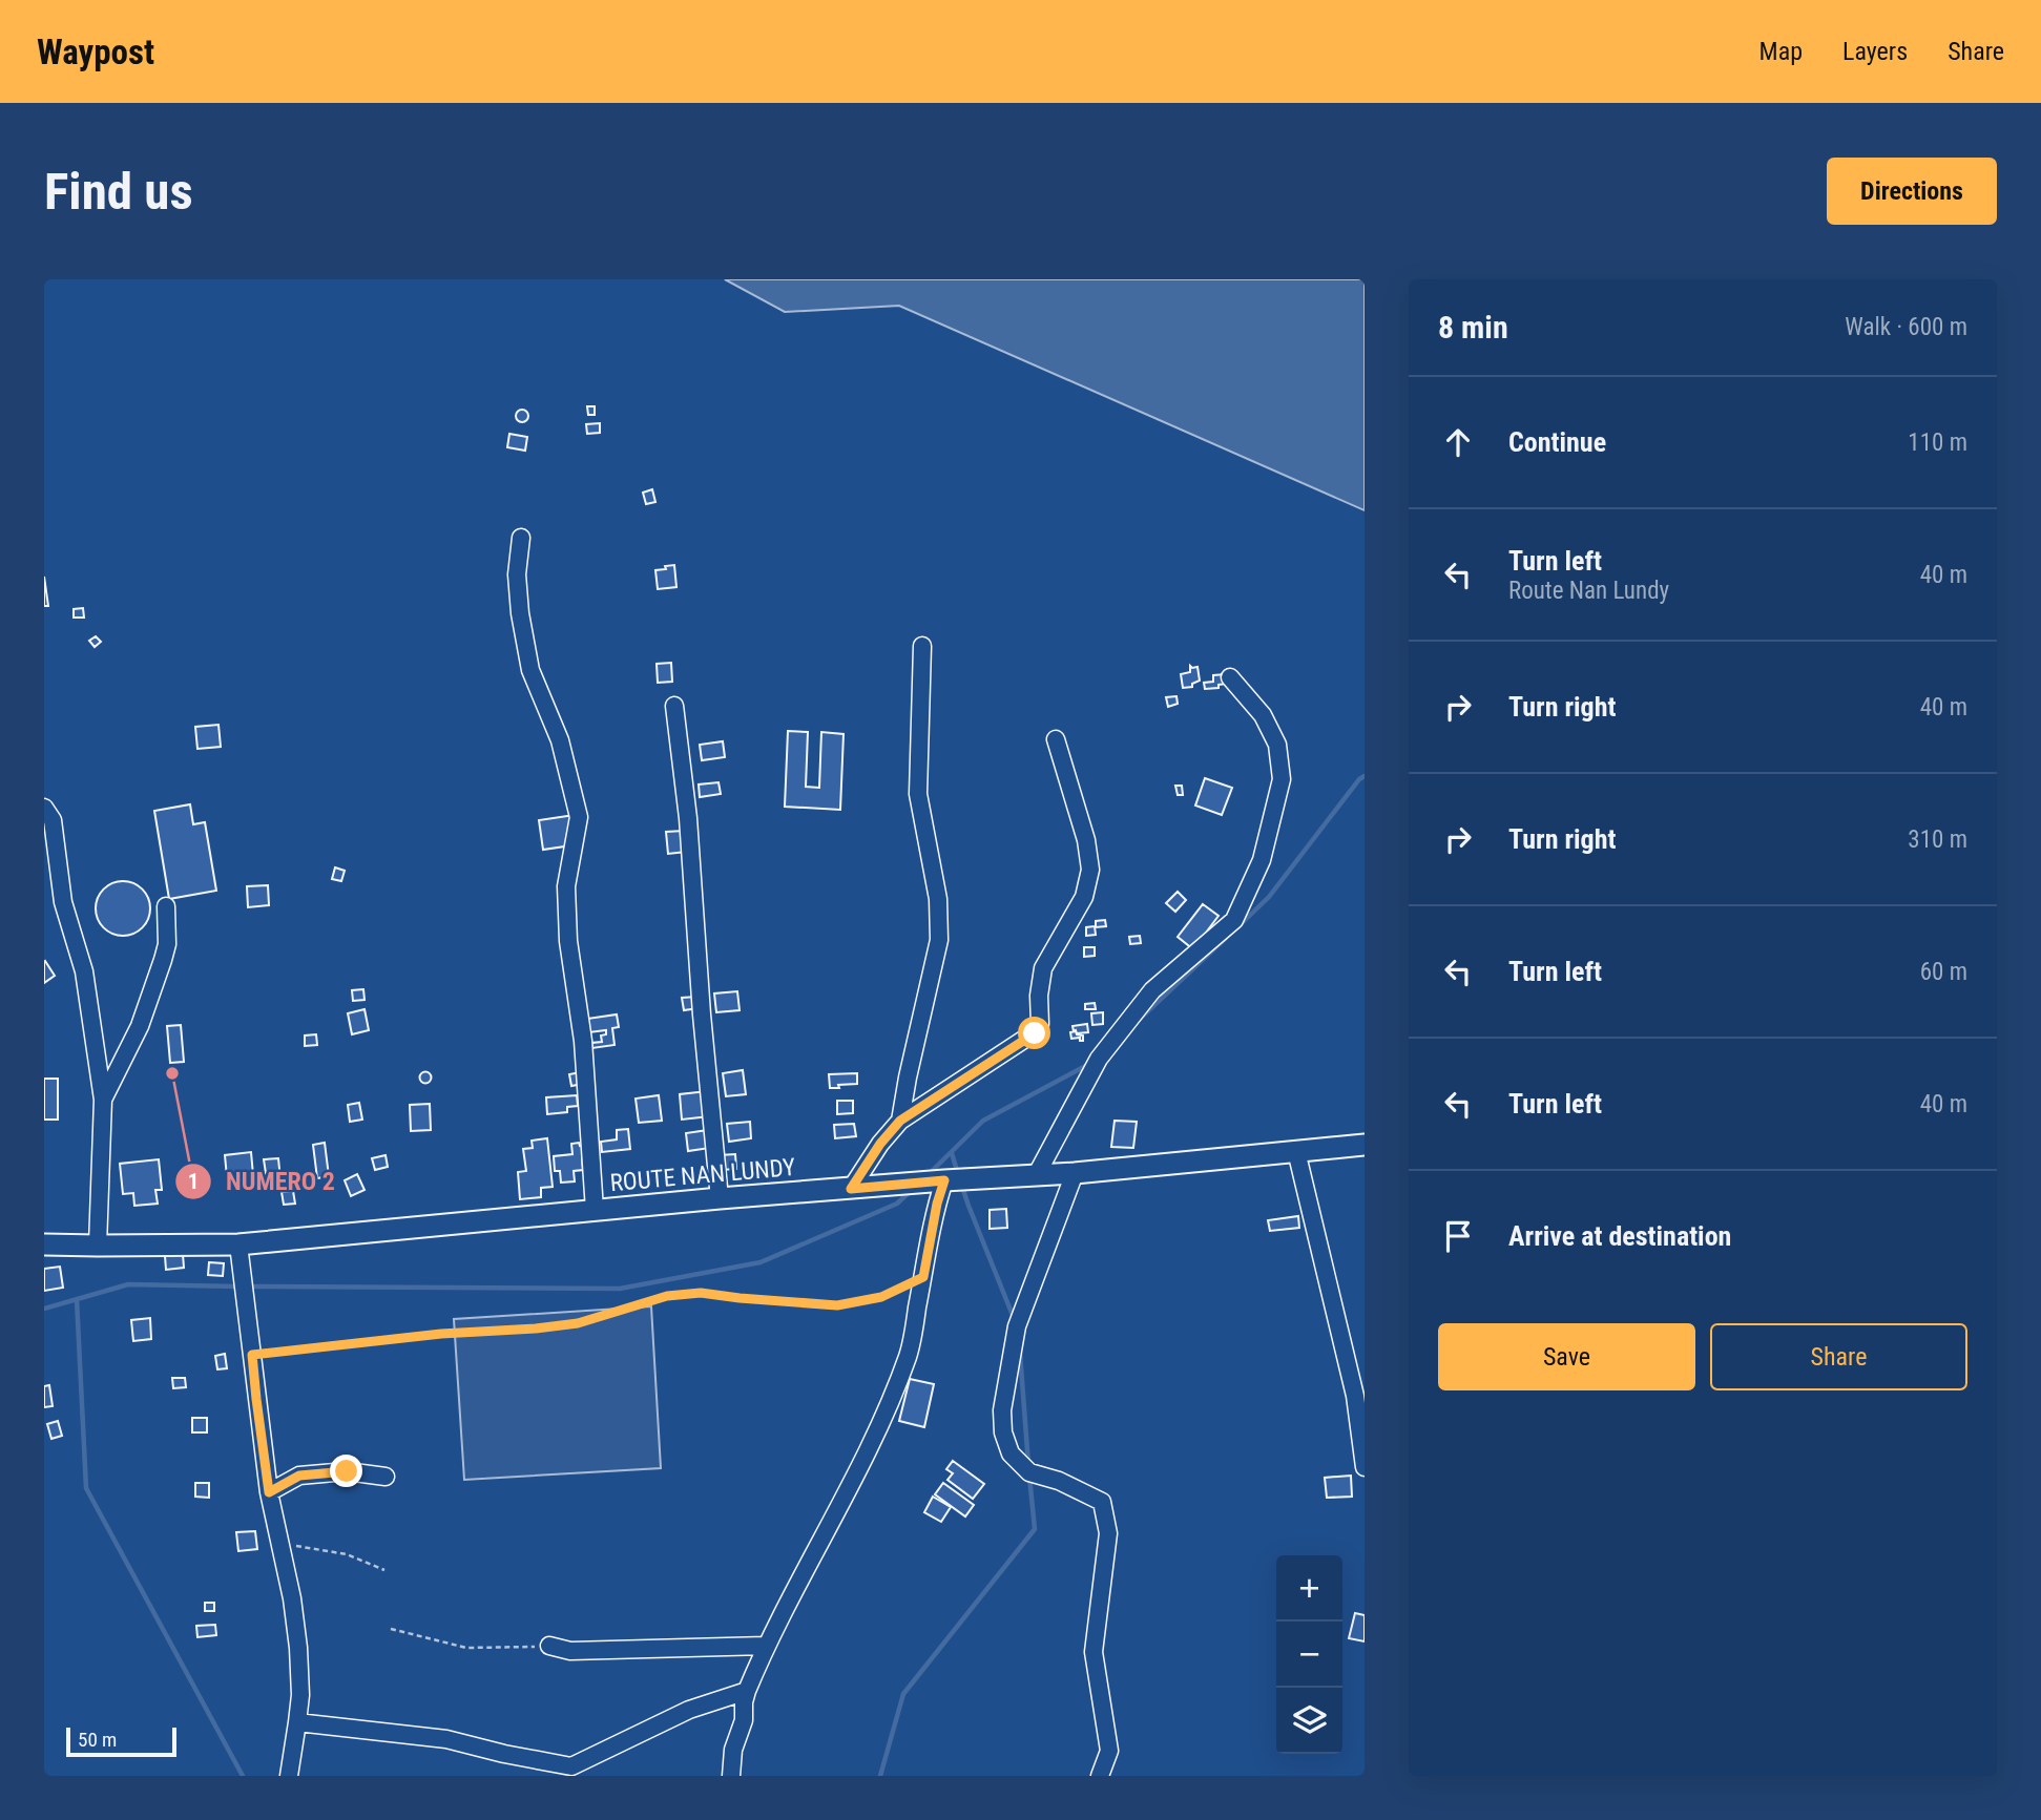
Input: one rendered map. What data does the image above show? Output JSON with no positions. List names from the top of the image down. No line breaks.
{"streets":{"main road":["ROUTE NAN LUNDY"]},"places":["NUMERO 2"],"scale_bar":"50 m","page":{"header":"Waypost","nav":["Map","Layers","Share"],"buttons":["Directions",["Save","Share"]],"title":"Find us","heading":["8 min","Walk · 600 m"],"list":[["Continue","110 m"],["Turn left","Route Nan Lundy","40 m"],["Turn right","40 m"],["Turn right","310 m"],["Turn left","60 m"],["Turn left","40 m"],"Arrive at destination"],"map_buttons":["+","−"],"scale":"50 m"}}
